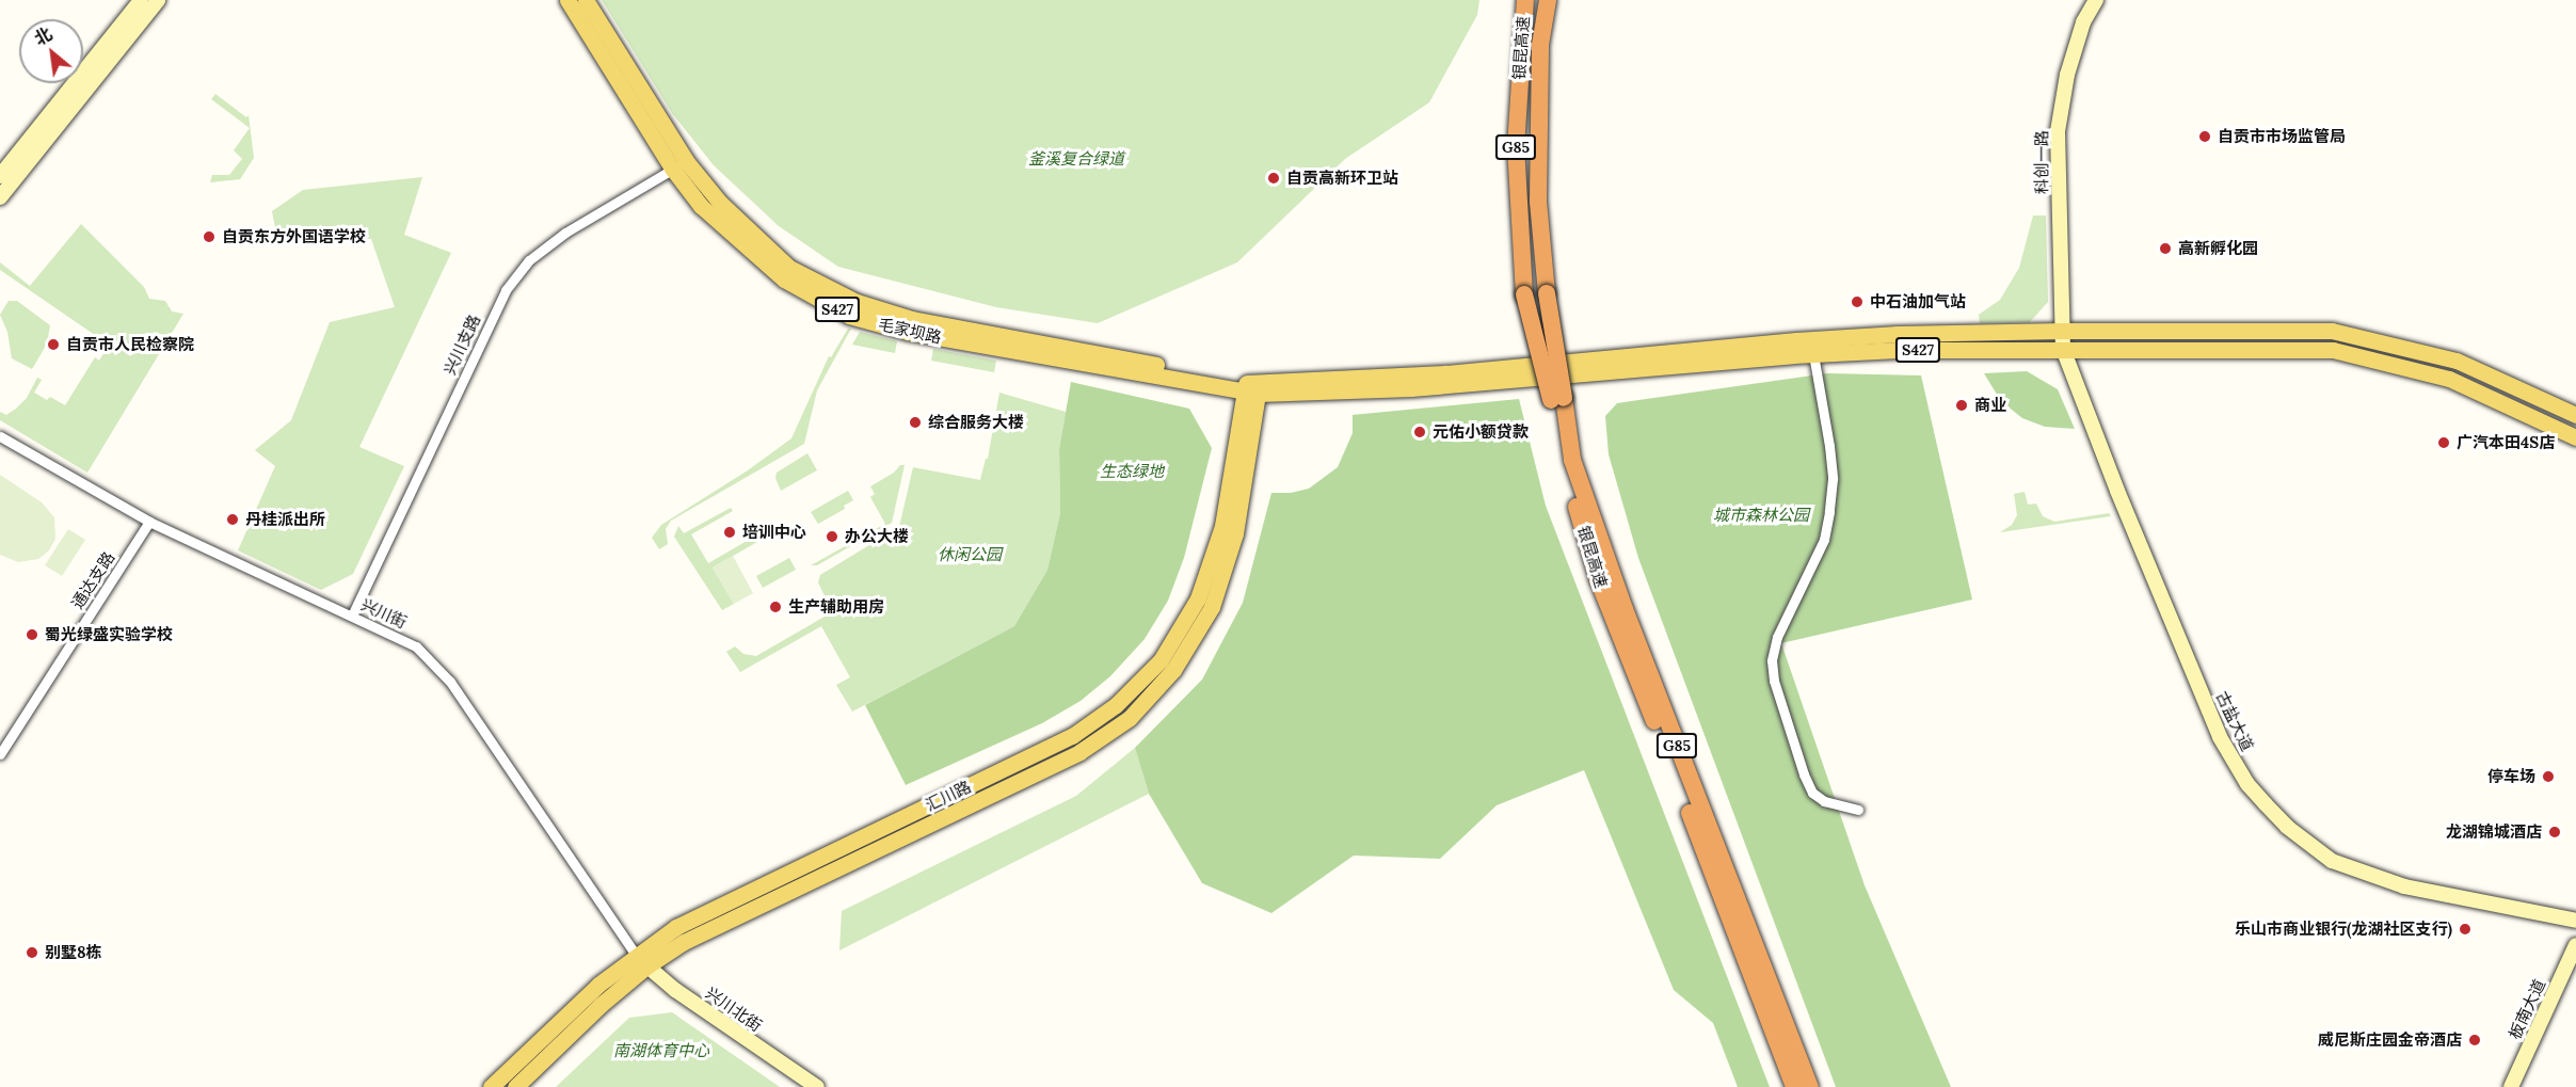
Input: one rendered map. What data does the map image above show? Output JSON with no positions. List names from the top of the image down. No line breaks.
{"streets":{"highway":["银昆高速","G85"],"main road":["S427","毛家坝路","汇川路"],"street":["科创一路","兴川支路","通达支路","兴川街","古盐大道","兴川北街","板南大道"]},"crossings":[["科创一路","S427"],["科创一路","古盐大道"],["S427","毛家坝路"],["S427","古盐大道"],["S427","汇川路"],["毛家坝路","兴川支路"],["毛家坝路","汇川路"],["兴川支路","兴川街"],["通达支路","兴川街"],["兴川街","汇川路"],["兴川街","兴川北街"],["汇川路","兴川北街"]],"parks":["釜溪复合绿道","生态绿地","城市森林公园","休闲公园","南湖体育中心"],"places":["自贡市市场监管局","自贡高新环卫站","自贡东方外国语学校","高新孵化园","中石油加气站","自贡市人民检察院","商业","综合服务大楼","元佑小额贷款","广汽本田4S店","丹桂派出所","培训中心","办公大楼","生产辅助用房","蜀光绿盛实验学校","停车场","龙湖锦城酒店","乐山市商业银行(龙湖社区支行)","别墅8栋","威尼斯庄园金帝酒店"],"north":"top left"}
